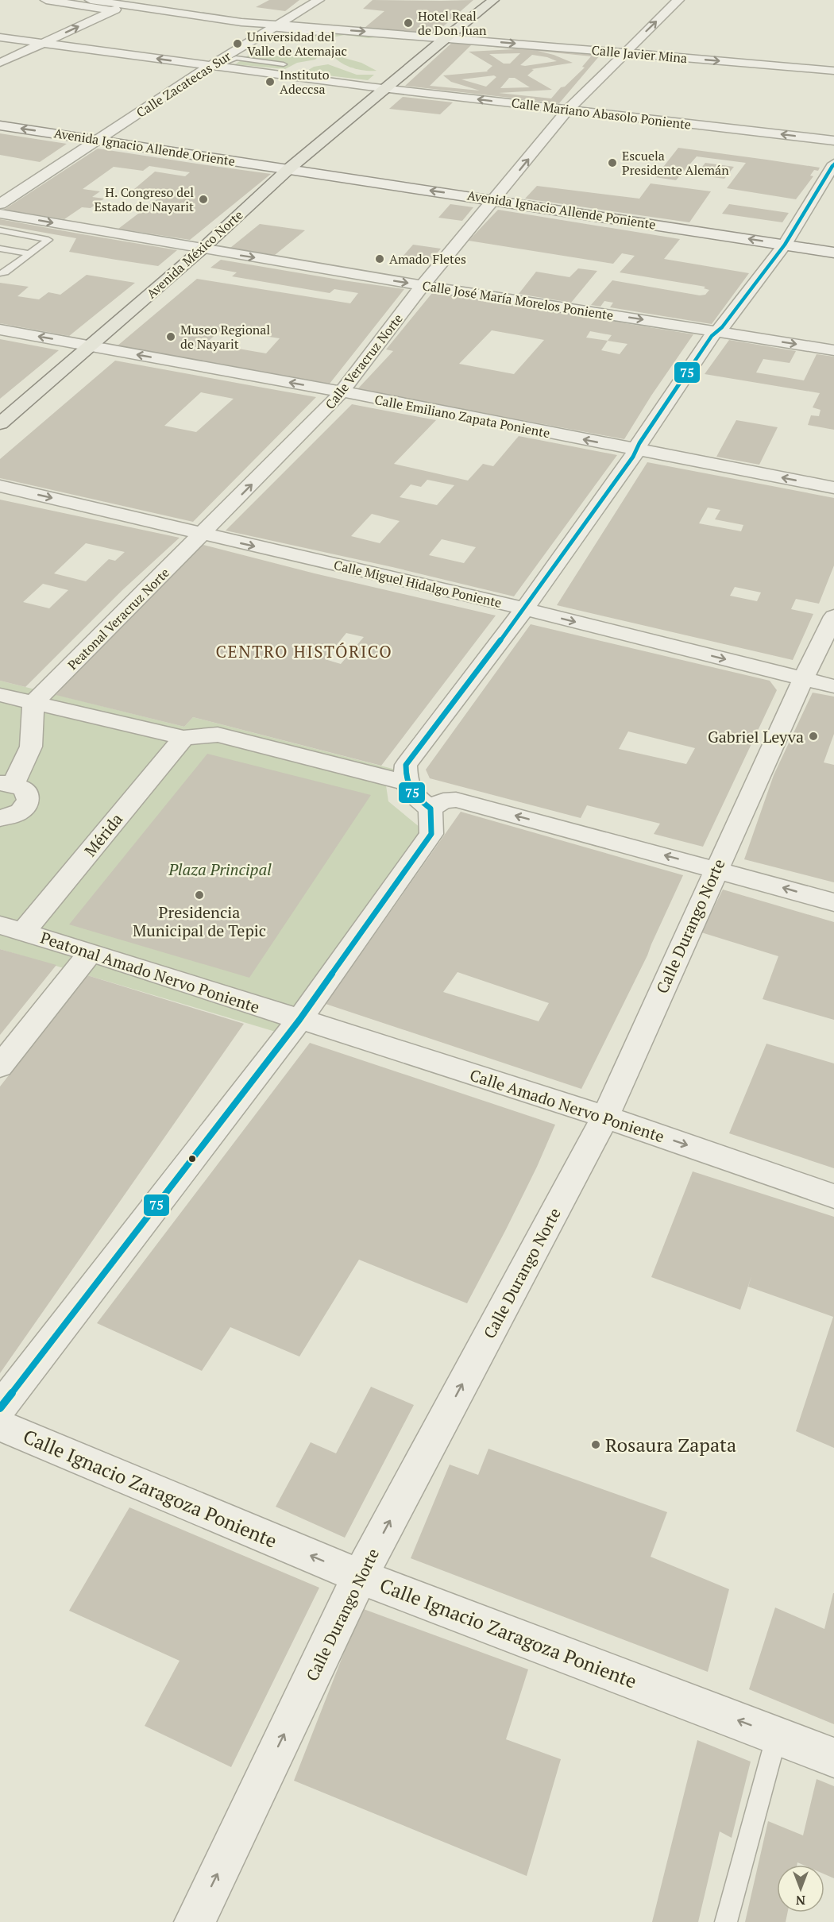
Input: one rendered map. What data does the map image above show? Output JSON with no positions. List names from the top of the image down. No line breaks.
{"streets":{"main road":["Avenida México Norte"],"street":["Calle Javier Mina","Calle Zacatecas Sur","Calle Mariano Abasolo Poniente","Avenida Ignacio Allende Oriente","Avenida Ignacio Allende Poniente","Calle José María Morelos Poniente","Calle Veracruz Norte","Calle Emiliano Zapata Poniente","Calle Miguel Hidalgo Poniente","Peatonal Veracruz Norte","Mérida","Calle Durango Norte","Peatonal Amado Nervo Poniente","Calle Amado Nervo Poniente","Calle Ignacio Zaragoza Poniente"]},"crossings":[["Calle Javier Mina","Calle Zacatecas Sur"],["Calle Javier Mina","Avenida México Norte"],["Calle Javier Mina","Calle Veracruz Norte"],["Calle Zacatecas Sur","Calle Mariano Abasolo Poniente"],["Calle Zacatecas Sur","Avenida Ignacio Allende Oriente"],["Calle Mariano Abasolo Poniente","Avenida México Norte"],["Calle Mariano Abasolo Poniente","Calle Veracruz Norte"],["Avenida Ignacio Allende Oriente","Avenida Ignacio Allende Poniente"],["Avenida Ignacio Allende Oriente","Avenida México Norte"],["Avenida Ignacio Allende Poniente","Avenida México Norte"],["Avenida Ignacio Allende Poniente","Calle Veracruz Norte"],["Avenida México Norte","Calle José María Morelos Poniente"],["Avenida México Norte","Calle Emiliano Zapata Poniente"],["Calle José María Morelos Poniente","Calle Veracruz Norte"],["Calle Veracruz Norte","Calle Emiliano Zapata Poniente"],["Calle Veracruz Norte","Calle Miguel Hidalgo Poniente"],["Calle Veracruz Norte","Peatonal Veracruz Norte"],["Calle Miguel Hidalgo Poniente","Peatonal Veracruz Norte"],["Calle Miguel Hidalgo Poniente","Calle Durango Norte"],["Mérida","Peatonal Amado Nervo Poniente"],["Calle Durango Norte","Calle Amado Nervo Poniente"],["Calle Durango Norte","Calle Ignacio Zaragoza Poniente"],["Peatonal Amado Nervo Poniente","Calle Amado Nervo Poniente"]],"one_way":["Calle Javier Mina","Avenida Ignacio Allende Poniente","Calle Veracruz Norte","Calle Emiliano Zapata Poniente","Calle Durango Norte","Calle Amado Nervo Poniente","Calle Ignacio Zaragoza Poniente"],"districts":["CENTRO HISTÓRICO"],"parks":["Plaza Principal"],"places":["Hotel Real de Don Juan","Universidad del Valle de Atemajac","Instituto Adeccsa","Escuela Presidente Alemán","H. Congreso del Estado de Nayarit","Amado Fletes","Museo Regional de Nayarit","Gabriel Leyva","Presidencia Municipal de Tepic","Rosaura Zapata"],"lines":["transit line 75"],"north":"bottom"}
